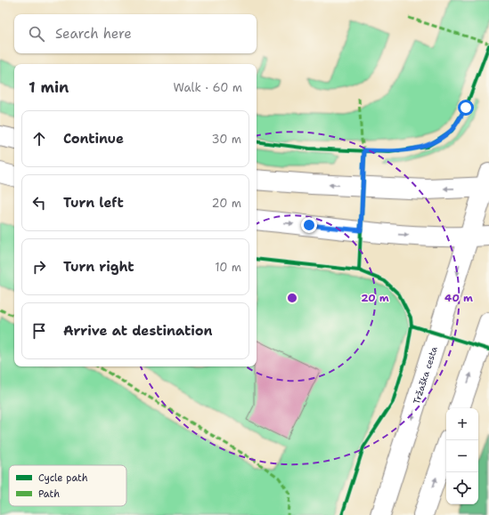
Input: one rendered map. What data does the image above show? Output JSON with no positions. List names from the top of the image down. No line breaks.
{"streets":{"main road":["Tržaška cesta"]},"legend":["Cycle path","Path"],"page":{"search":"Search here","heading":["1 min","Walk · 60 m"],"list":[["Continue","30 m"],["Turn left","20 m"],["Turn right","10 m"],"Arrive at destination"],"map_buttons":["+","−"]},"rings":["20 m","40 m"]}
